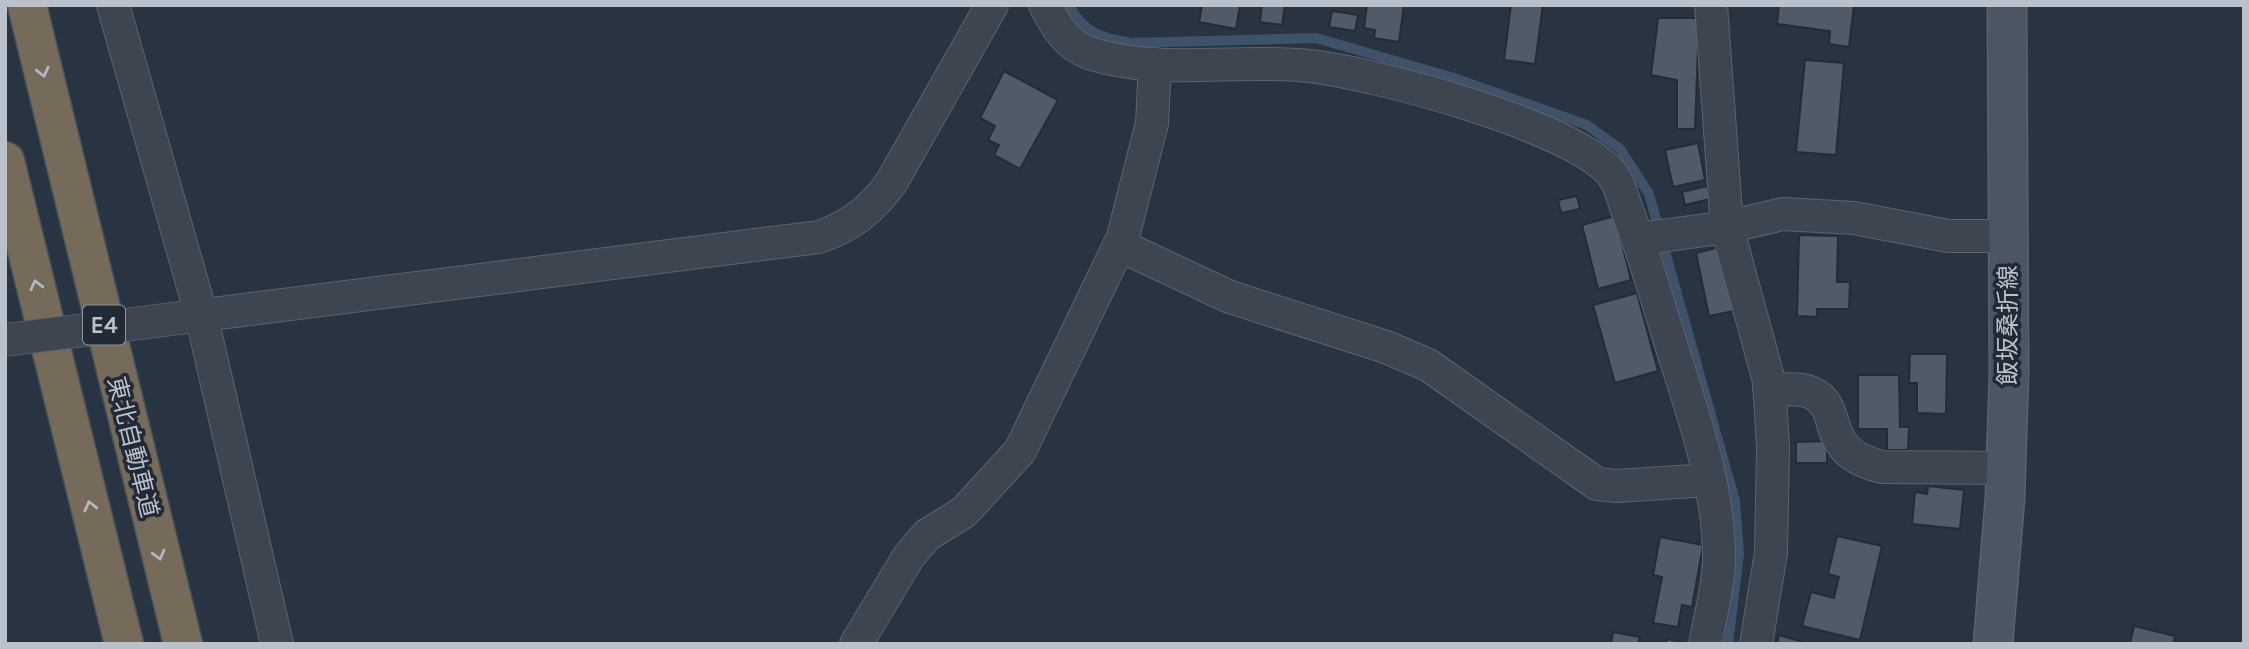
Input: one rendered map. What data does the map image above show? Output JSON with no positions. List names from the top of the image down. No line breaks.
{"streets":{"highway":["E4","東北自動車道"],"main road":["飯坂桑折線"]}}
